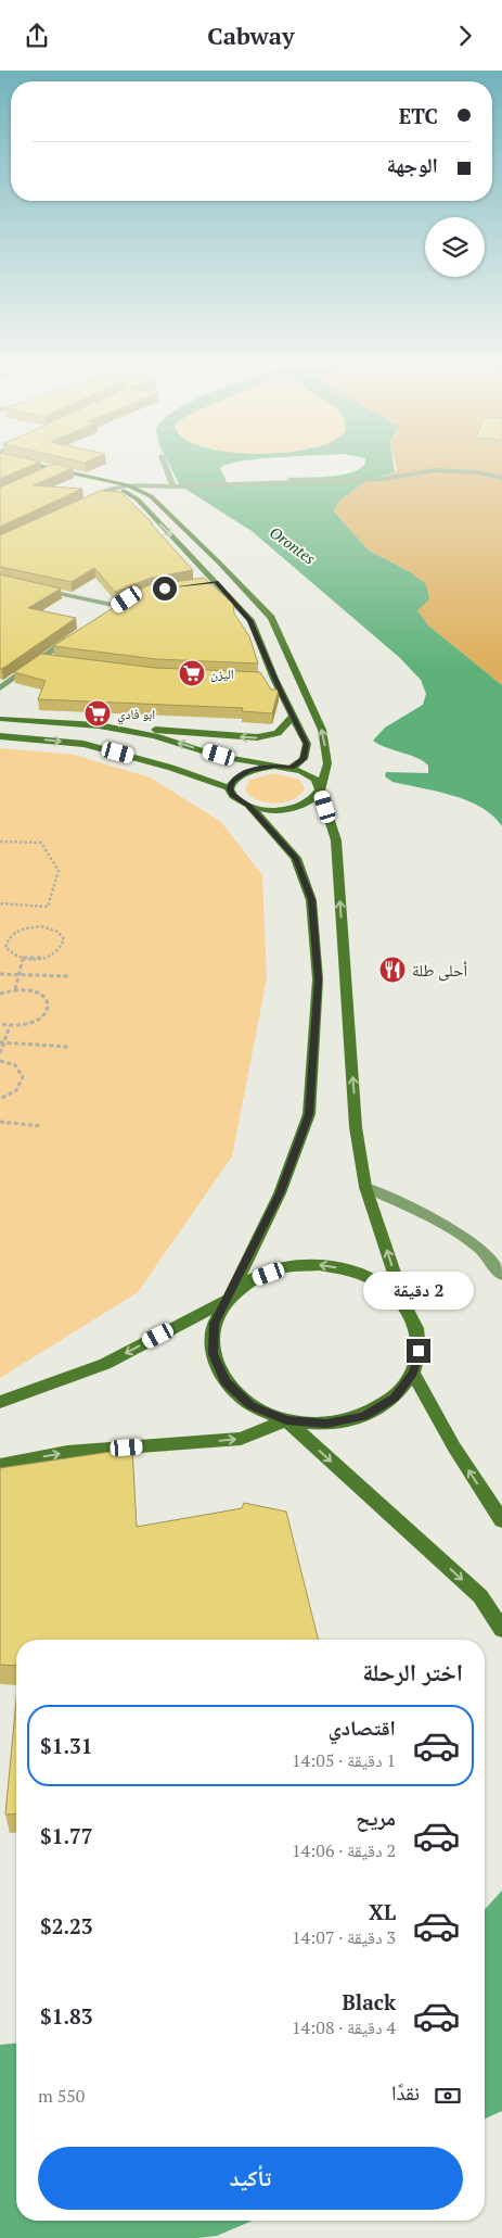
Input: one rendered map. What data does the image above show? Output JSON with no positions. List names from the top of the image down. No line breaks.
{"water":["Orontes"],"places":{"supermarket":["اليزن","ابو فادي"],"restaurant":["أحلى طلة"]},"page":{"header":"Cabway","banner":["ETC","الوجهة"],"bubble":"2 دقيقة","heading":"اختر الرحلة","list":[{"name":"اقتصادي","note":"1 دقيقة · 14:05","value":"$1.31"},{"name":"مريح","note":"2 دقيقة · 14:06","value":"$1.77"},{"name":"XL","note":"3 دقيقة · 14:07","value":"$2.23"},{"name":"Black","note":"4 دقيقة · 14:08","value":"$1.83"}],"pay":["نقدًا","550 m"],"buttons":"تأكيد"}}
